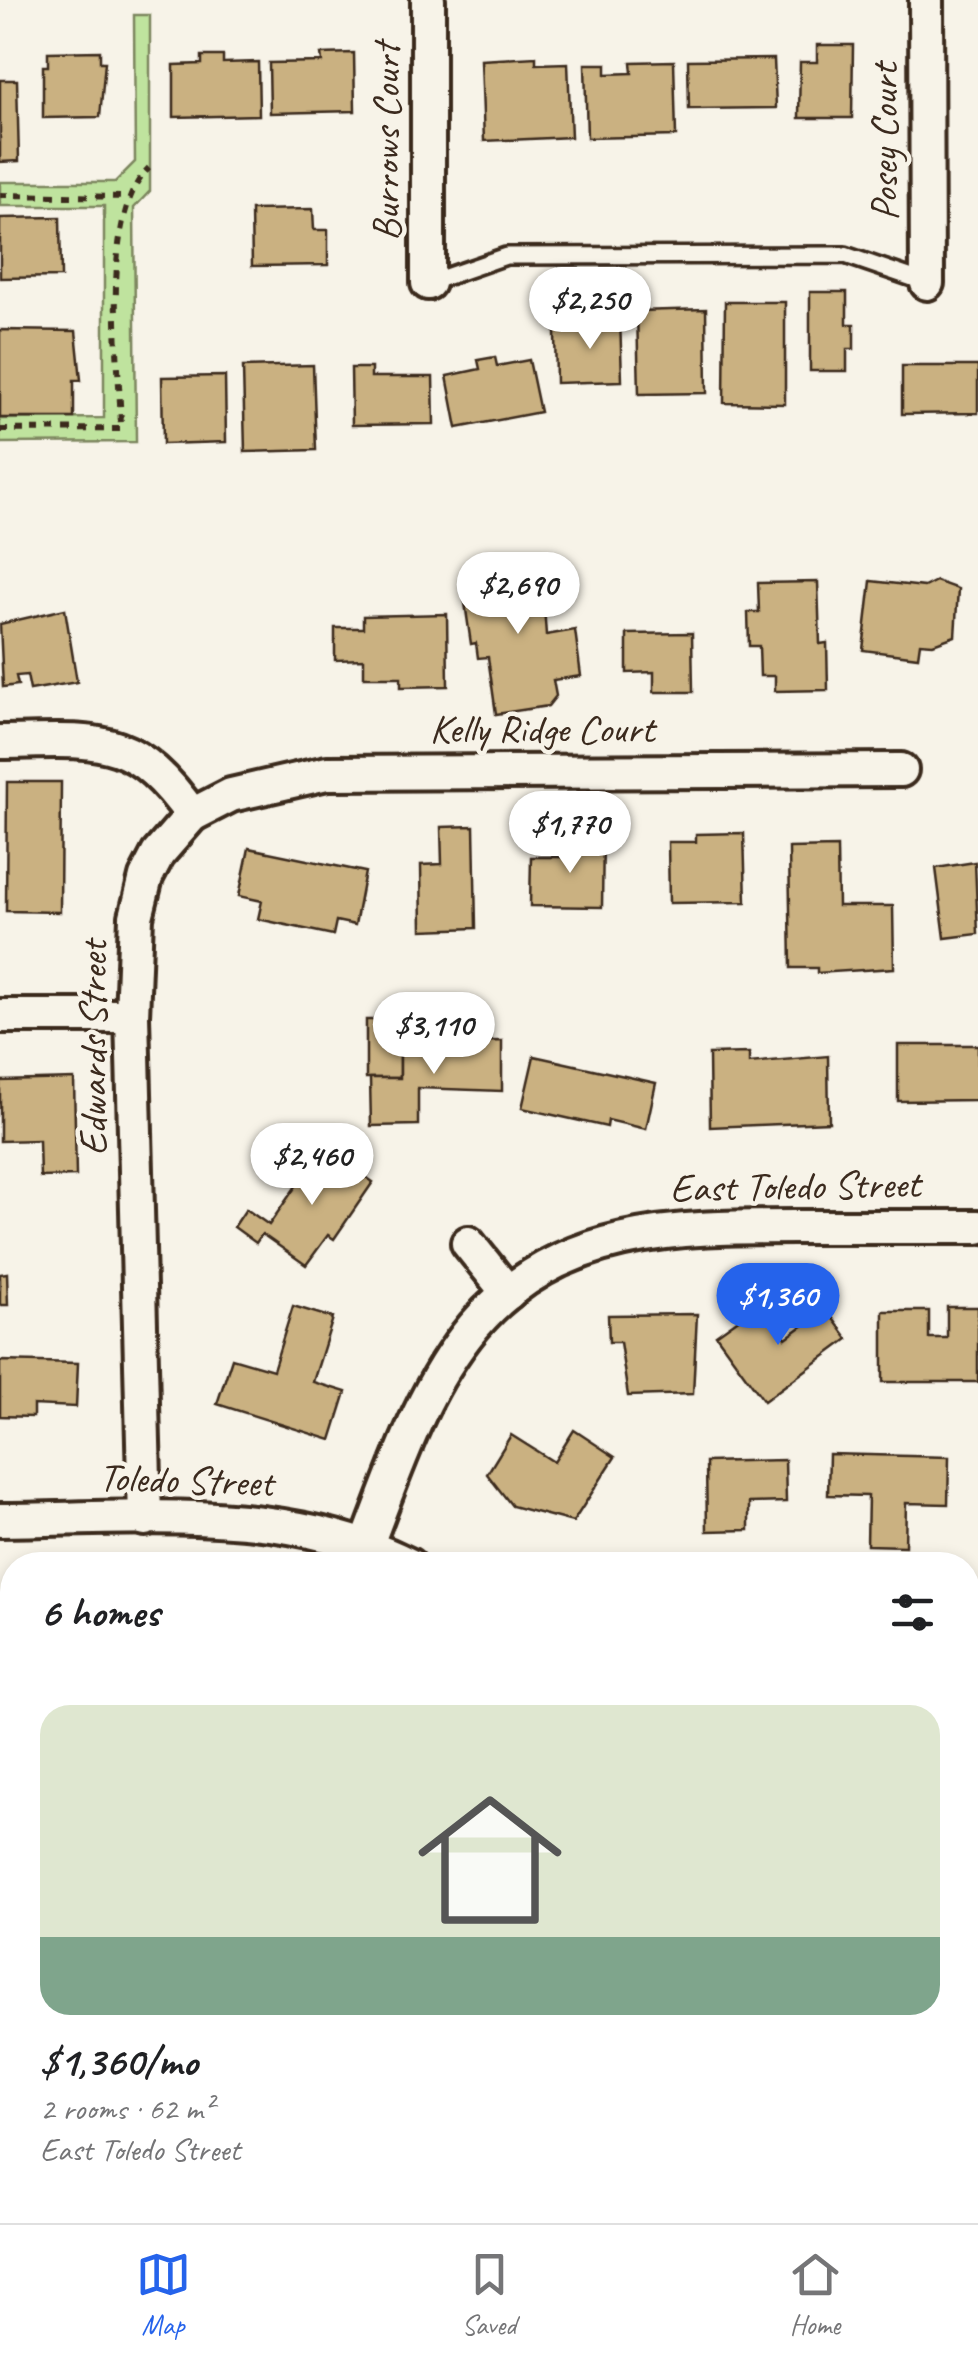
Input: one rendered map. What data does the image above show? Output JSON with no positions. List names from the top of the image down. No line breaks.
{"streets":{"street":["Burrows Court","Posey Court","Kelly Ridge Court","Edwards Street","East Toledo Street","Toledo Street"]},"crossings":[["Kelly Ridge Court","Edwards Street"],["Edwards Street","Toledo Street"],["East Toledo Street","Toledo Street"]],"page":{"price":["$2,250","$2,690","$1,770","$3,110","$2,460","$1,360"],"heading":"6 homes","list":[{"name":"$1,360/mo","note":"2 rooms · 62 m² · East Toledo Street"}],"tabs":["Map","Saved","Home"]}}
